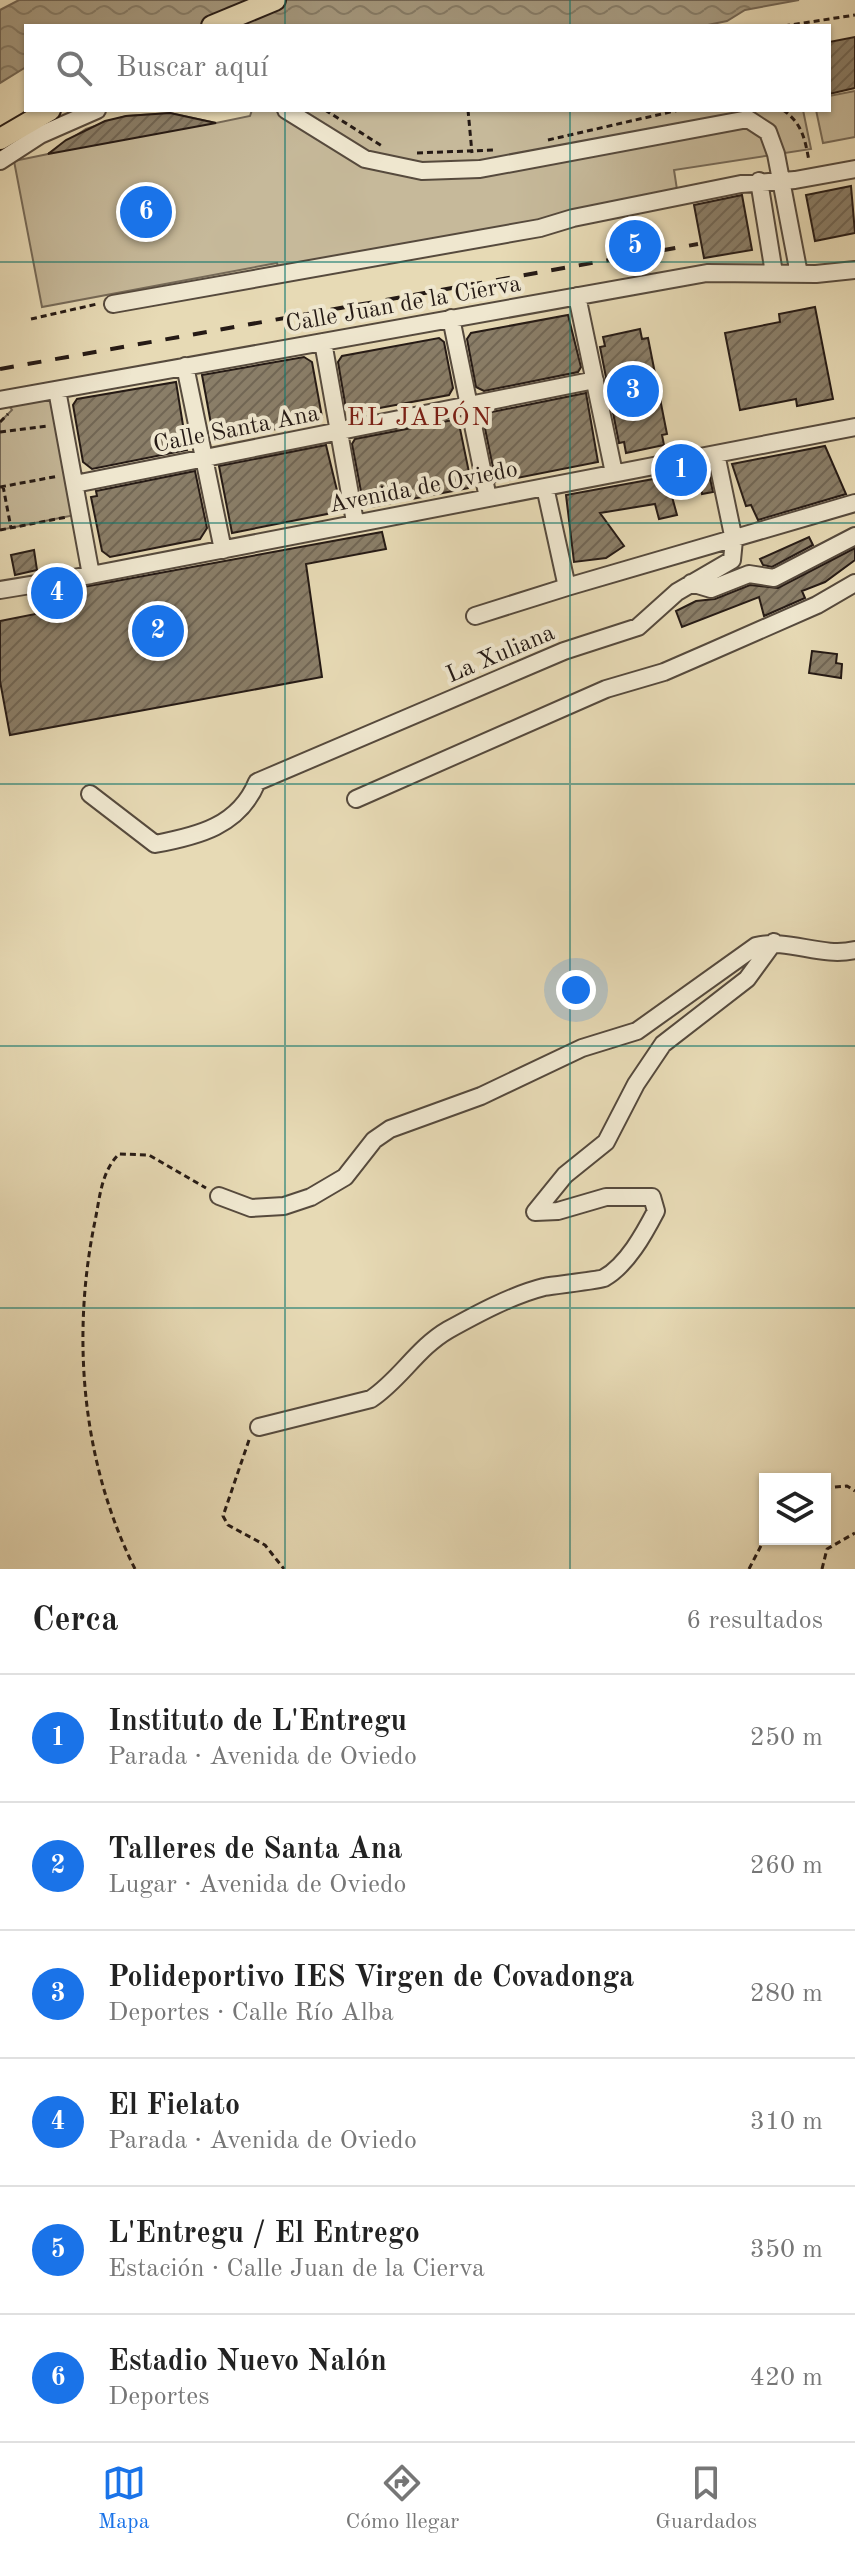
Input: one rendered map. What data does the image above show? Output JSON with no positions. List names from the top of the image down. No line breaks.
{"streets":{"street":["Calle Juan de la Cierva","Calle Santa Ana","Avenida de Oviedo","La Xuliana"]},"districts":["EL JAPÓN"],"page":{"search":"Buscar aquí","pins":["6","5","3","1","4","2"],"heading":["Cerca","6 resultados"],"list":[{"mark":"1","name":"Instituto de L'Entregu","note":"Parada · Avenida de Oviedo","value":"250 m"},{"mark":"2","name":"Talleres de Santa Ana","note":"Lugar · Avenida de Oviedo","value":"260 m"},{"mark":"3","name":"Polideportivo IES Virgen de Covadonga","note":"Deportes · Calle Río Alba","value":"280 m"},{"mark":"4","name":"El Fielato","note":"Parada · Avenida de Oviedo","value":"310 m"},{"mark":"5","name":"L'Entregu / El Entrego","note":"Estación · Calle Juan de la Cierva","value":"350 m"},{"mark":"6","name":"Estadio Nuevo Nalón","note":"Deportes","value":"420 m"}],"nav":["Mapa","Cómo llegar","Guardados"]}}
